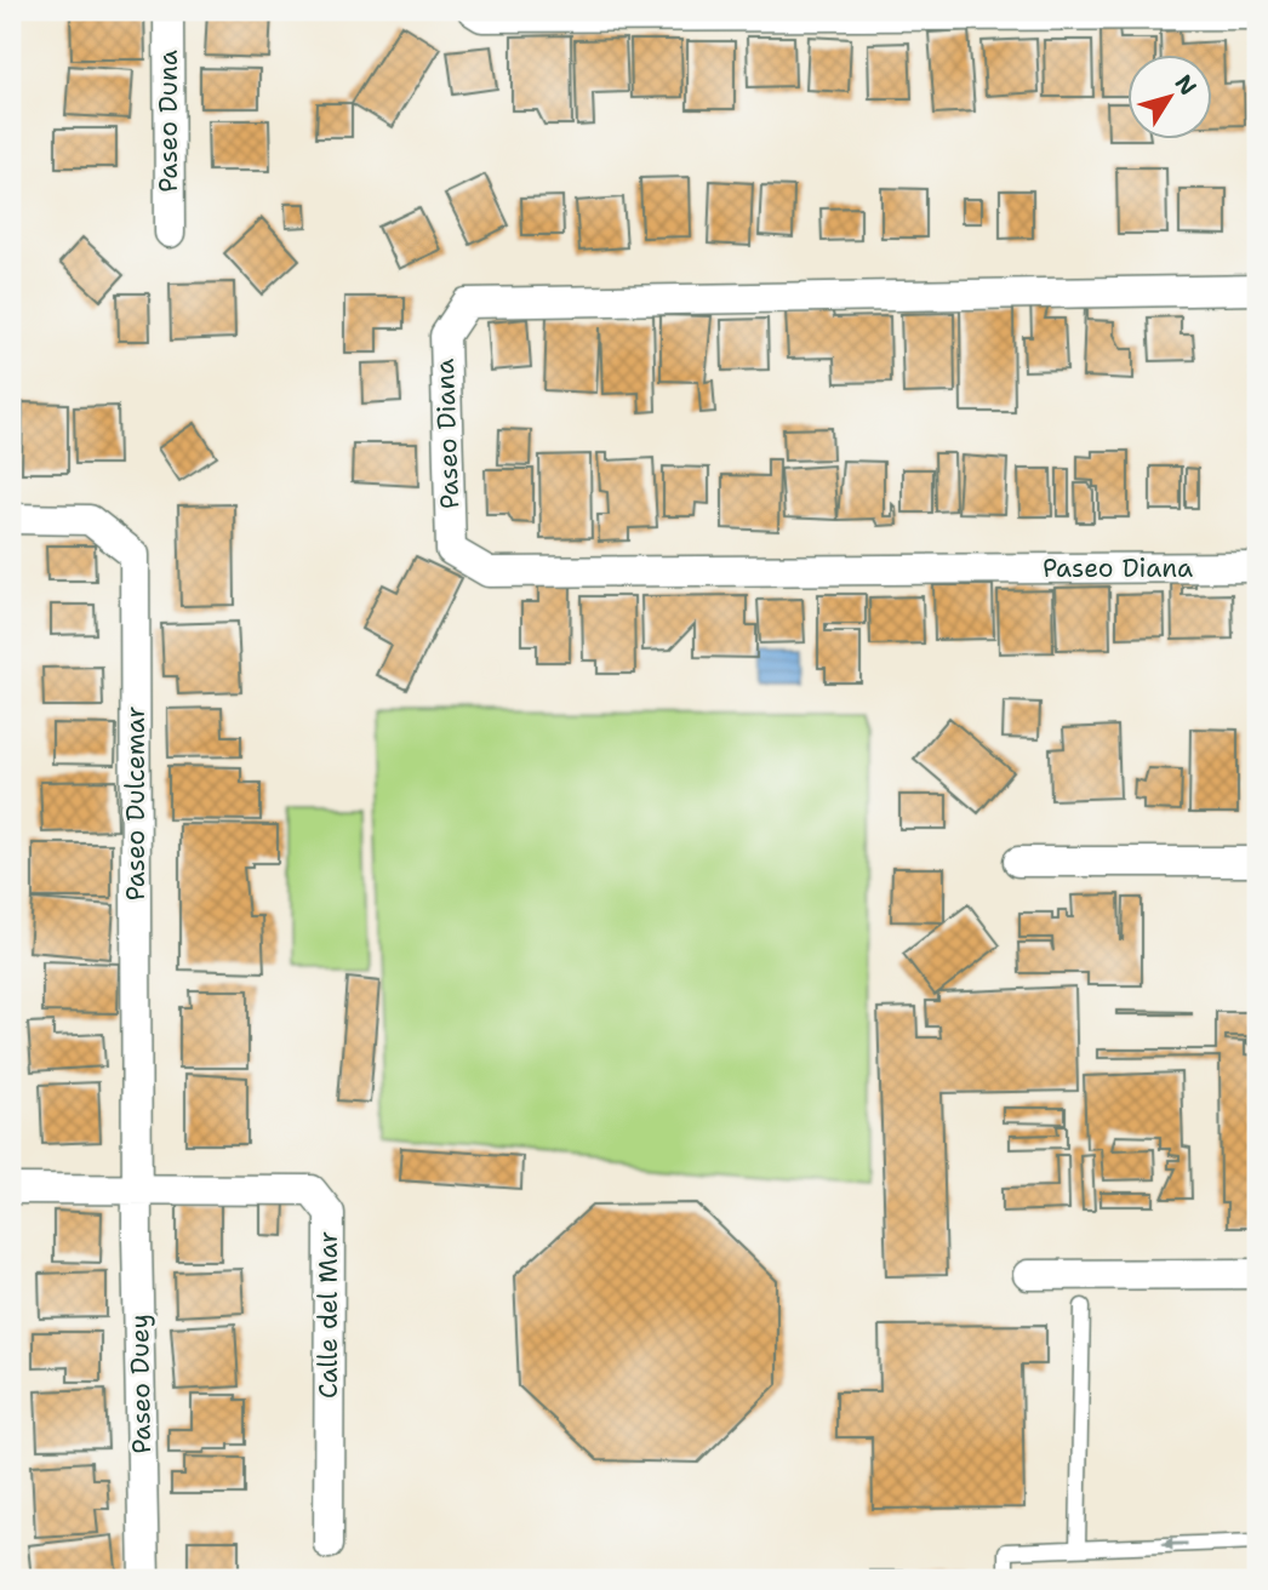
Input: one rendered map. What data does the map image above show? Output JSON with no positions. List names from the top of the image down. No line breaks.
{"streets":{"street":["Paseo Duna","Paseo Diana","Paseo Dulcemar","Calle del Mar","Paseo Duey"]},"crossings":[["Paseo Dulcemar","Calle del Mar"],["Paseo Dulcemar","Paseo Duey"],["Calle del Mar","Paseo Duey"]],"north":"top right"}
